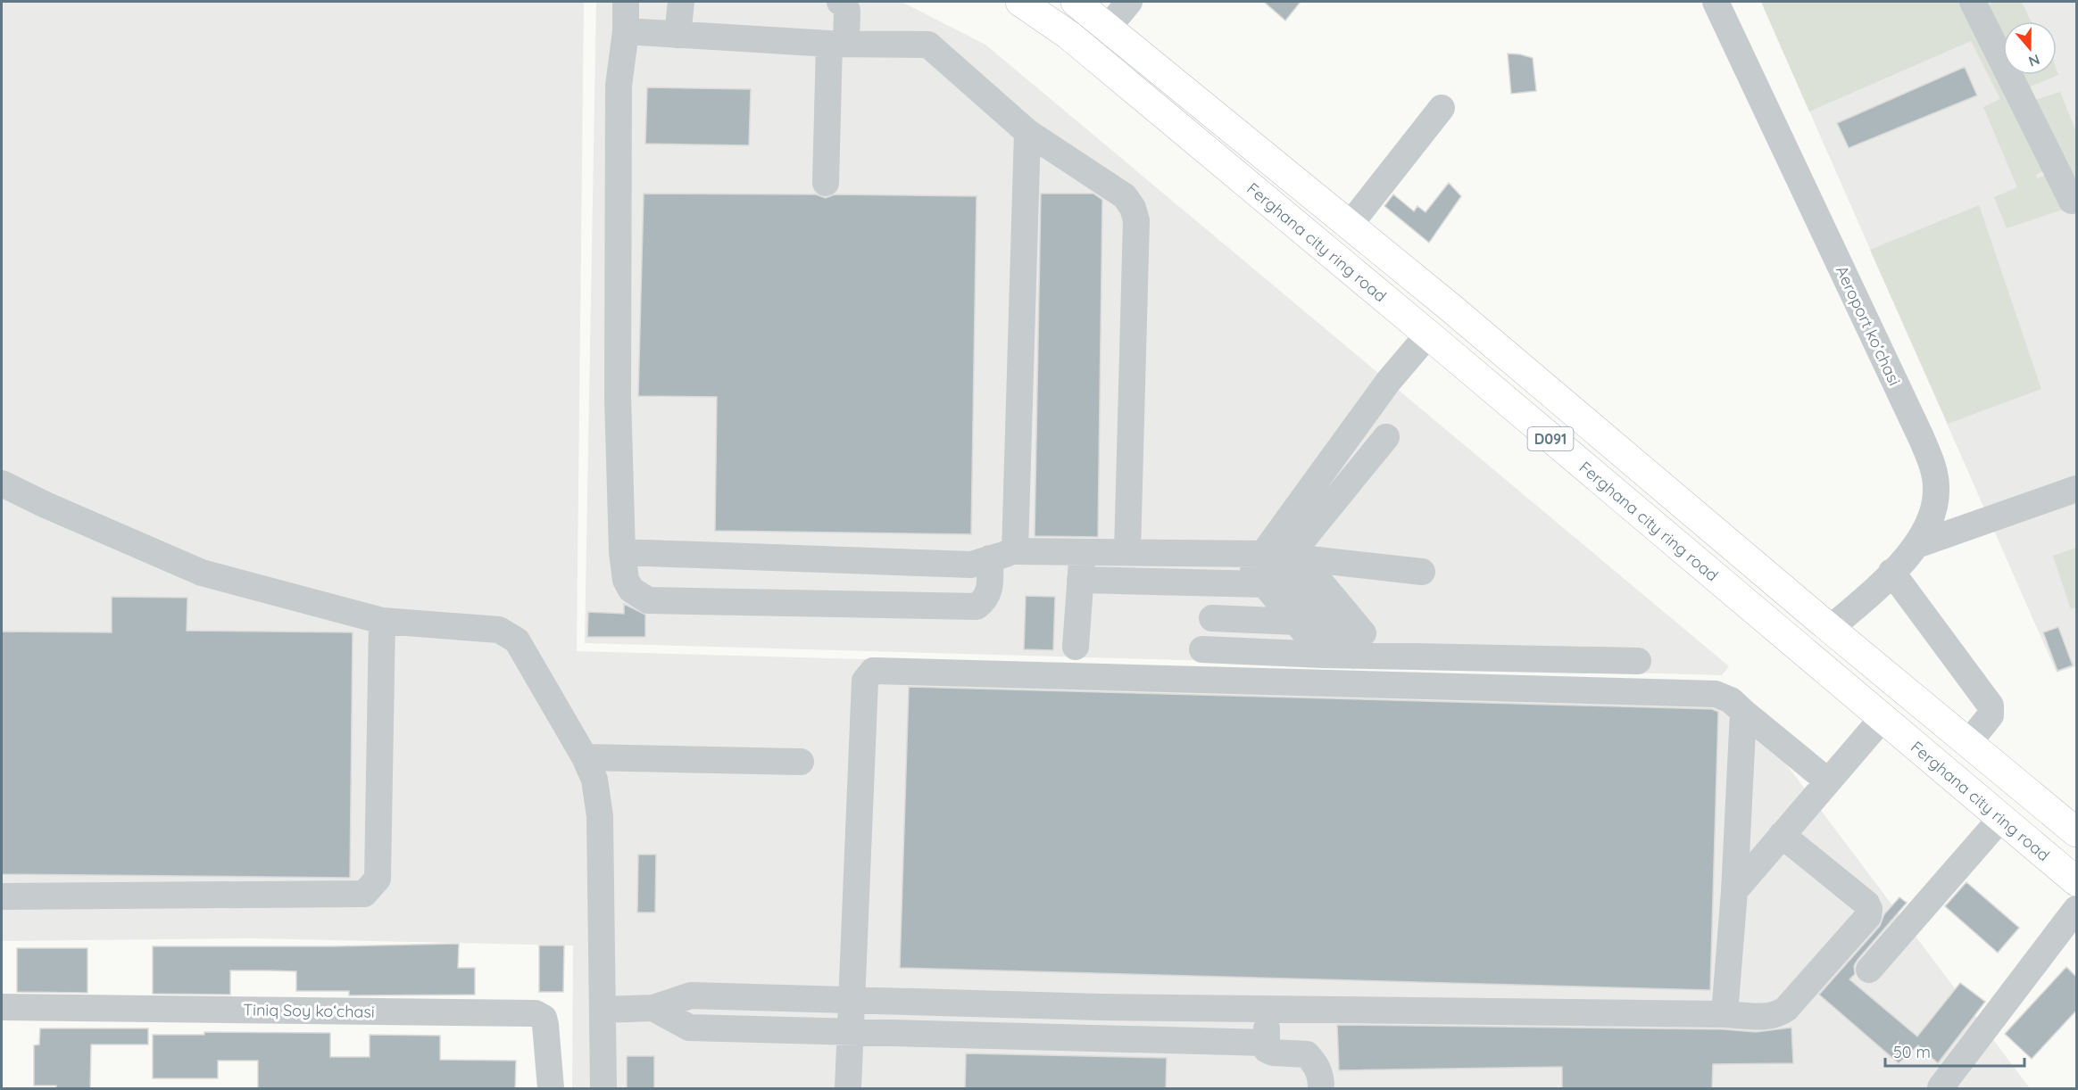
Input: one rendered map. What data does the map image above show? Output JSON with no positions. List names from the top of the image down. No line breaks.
{"streets":{"highway":["Ferghana city ring road","D091"],"street":["Aeroport koʻchasi","Tiniq Soy koʻchasi"]},"crossings":[["Ferghana city ring road","Aeroport koʻchasi"]],"scale_bar":"50 m","north":"bottom"}
